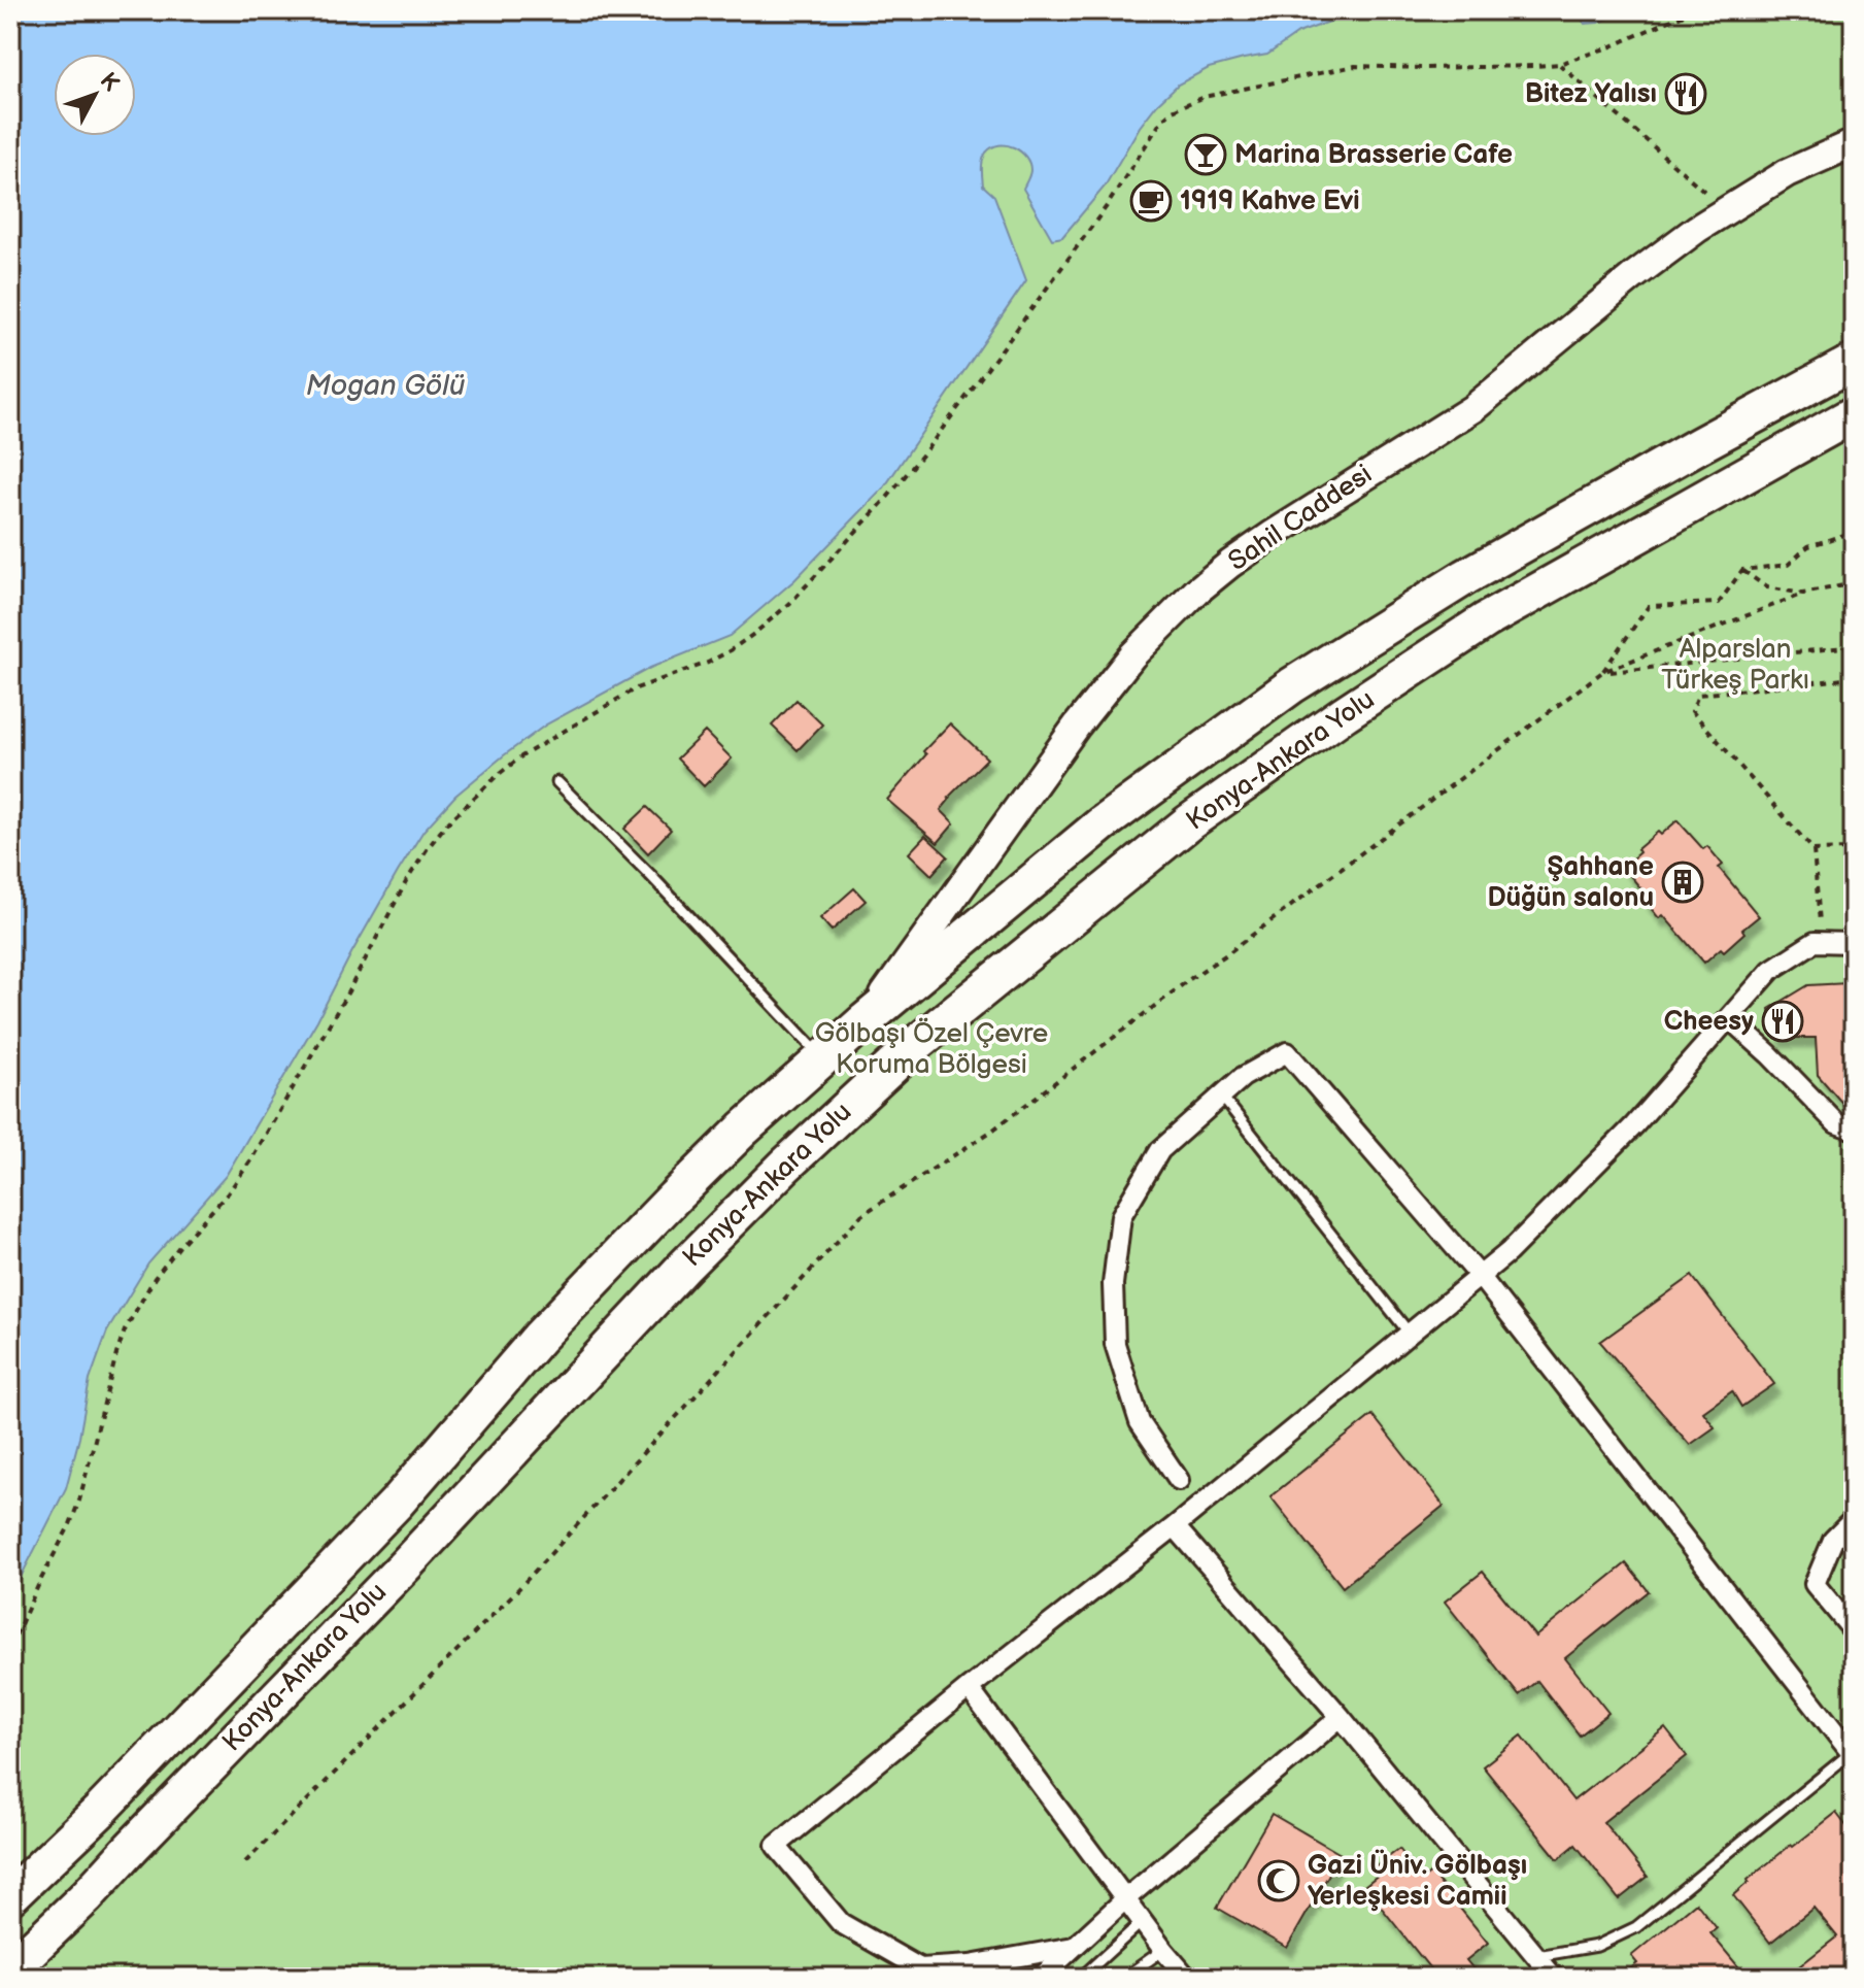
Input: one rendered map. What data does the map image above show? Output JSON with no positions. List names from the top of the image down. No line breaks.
{"streets":{"highway":["Konya-Ankara Yolu"],"street":["Sahil Caddesi"]},"water":["Mogan Gölü"],"parks":["Alparslan Türkeş Parkı","Gölbaşı Özel Çevre Koruma Bölgesi"],"places":{"restaurant":["Bitez Yalısı","Cheesy"],"bar":["Marina Brasserie Cafe"],"cafe":["1919 Kahve Evi"],"building":["Şahhane Düğün salonu"],"mosque":["Gazi Üniv. Gölbaşı Yerleşkesi Camii"]},"north":"top right"}
